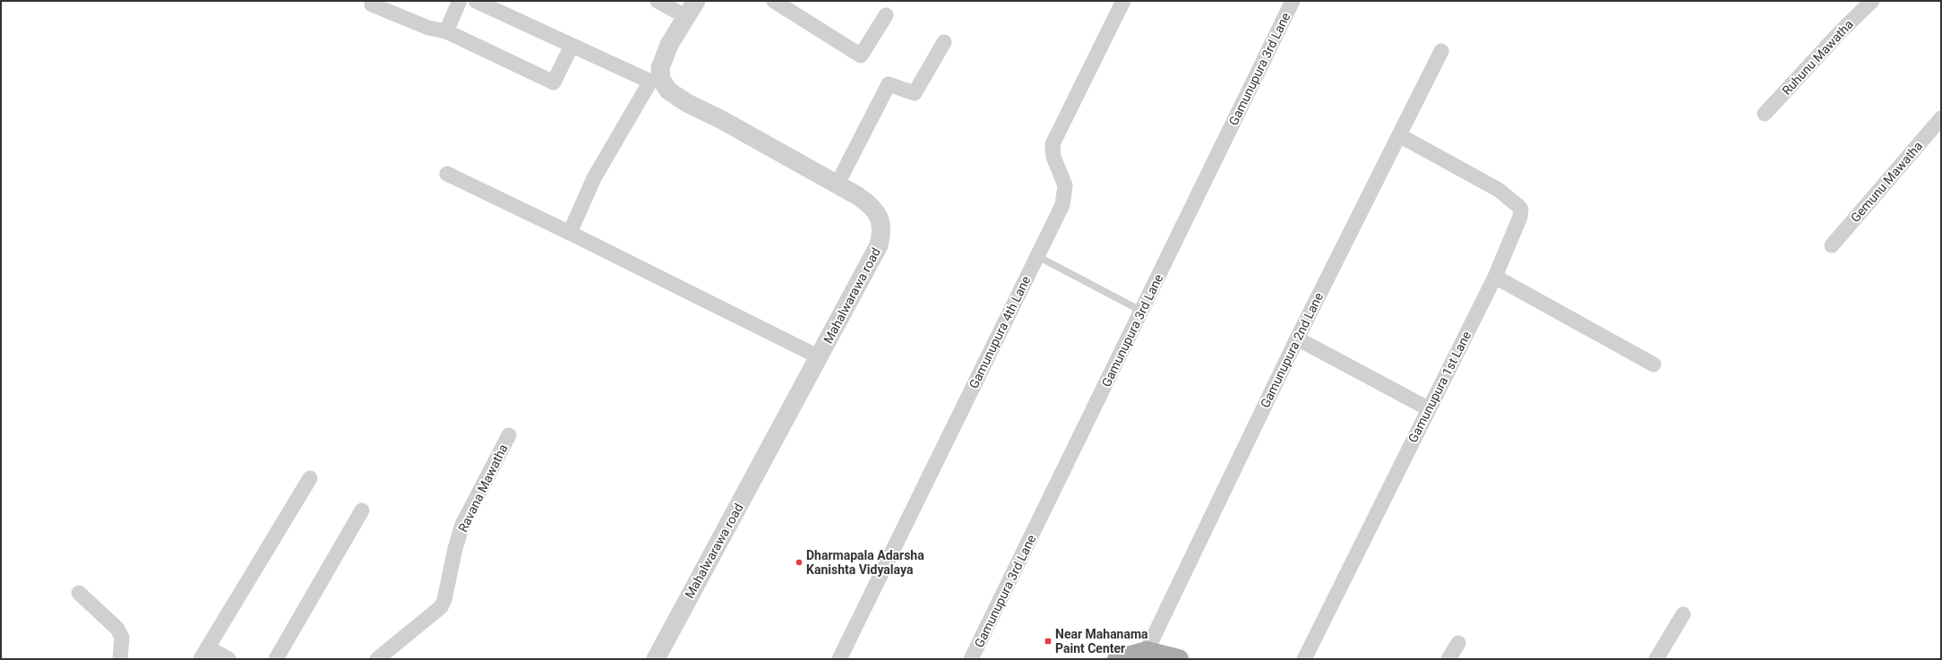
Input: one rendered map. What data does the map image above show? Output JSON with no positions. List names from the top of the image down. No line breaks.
{"streets":{"street":["Ruhunu Mawatha","Gamunupura 3rd Lane","Gemunu Mawatha","Mahalwarawa road","Gamunupura 4th Lane","Gamunupura 2nd Lane","Gamunupura 1st Lane","Ravana Mawatha"]},"crossings":[["Gamunupura 2nd Lane","Gamunupura 1st Lane"]],"places":{"other":["Dharmapala Adarsha Kanishta Vidyalaya"],"transit":["Near Mahanama Paint Center"]}}
